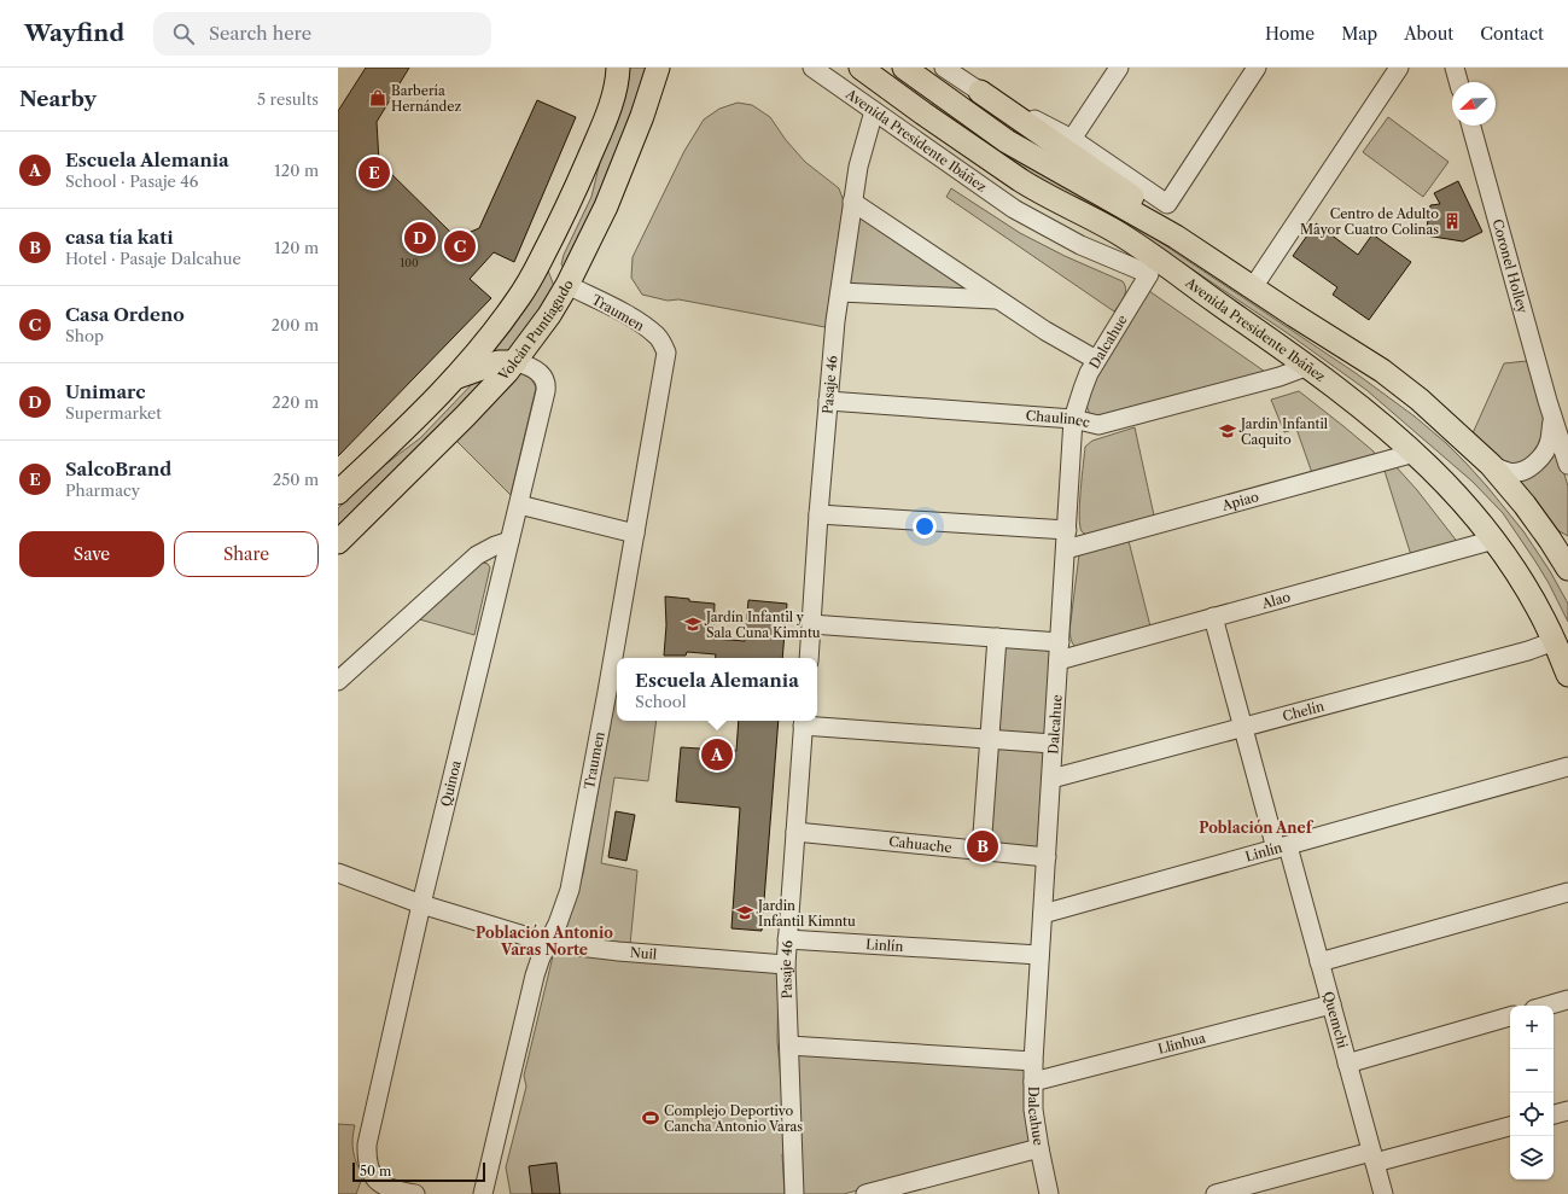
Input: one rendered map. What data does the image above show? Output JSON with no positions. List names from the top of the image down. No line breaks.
{"streets":{"main road":["Avenida Presidente Ibáñez","Volcán Puntiagudo"],"street":["Coronel Holley","Traumen","Dalcahue","Pasaje 46","Chaulinec","Apiao","Alao","Chelín","Quinoa","Cahuache","Linlín","Nuil","Quemchi","Llinhua"]},"crossings":[["Avenida Presidente Ibáñez","Dalcahue"],["Avenida Presidente Ibáñez","Pasaje 46"],["Avenida Presidente Ibáñez","Chaulinec"],["Avenida Presidente Ibáñez","Apiao"],["Avenida Presidente Ibáñez","Alao"],["Avenida Presidente Ibáñez","Chelín"],["Traumen","Volcán Puntiagudo"],["Traumen","Nuil"],["Volcán Puntiagudo","Quinoa"],["Dalcahue","Chaulinec"],["Dalcahue","Apiao"],["Dalcahue","Alao"],["Dalcahue","Chelín"],["Dalcahue","Cahuache"],["Dalcahue","Linlín"],["Dalcahue","Llinhua"],["Pasaje 46","Chaulinec"],["Pasaje 46","Cahuache"],["Pasaje 46","Linlín"],["Pasaje 46","Nuil"],["Alao","Quemchi"],["Chelín","Quemchi"],["Quinoa","Nuil"],["Linlín","Quemchi"],["Quemchi","Llinhua"]],"districts":["Población Anef","Población Antonio Varas Norte"],"places":{"shop":["Barbería Hernández"],"building":["Centro de Adulto Mayor Cuatro Colinas"],"school or university":["Jardin Infantil Caquito","Jardín Infantil y Sala Cuna Kimntu","Jardin Infantil Kimntu"],"sports":["Complejo Deportivo Cancha Antonio Varas"]},"house_numbers":["100"],"scale_bar":"50 m","north":"bottom left","page":{"header":"Wayfind","search":"Search here","nav":["Home","Map","About","Contact"],"heading":["Nearby","5 results"],"list":[{"mark":"A","name":"Escuela Alemania","note":"School · Pasaje 46","value":"120 m"},{"mark":"B","name":"casa tía kati","note":"Hotel · Pasaje Dalcahue","value":"120 m"},{"mark":"C","name":"Casa Ordeno","note":"Shop","value":"200 m"},{"mark":"D","name":"Unimarc","note":"Supermarket","value":"220 m"},{"mark":"E","name":"SalcoBrand","note":"Pharmacy","value":"250 m"}],"pins":["E","D","C","A","B"],"buttons":["Save","Share"],"popup":["Escuela Alemania","School"],"map_buttons":["+","−"],"scale":"50 m"}}
